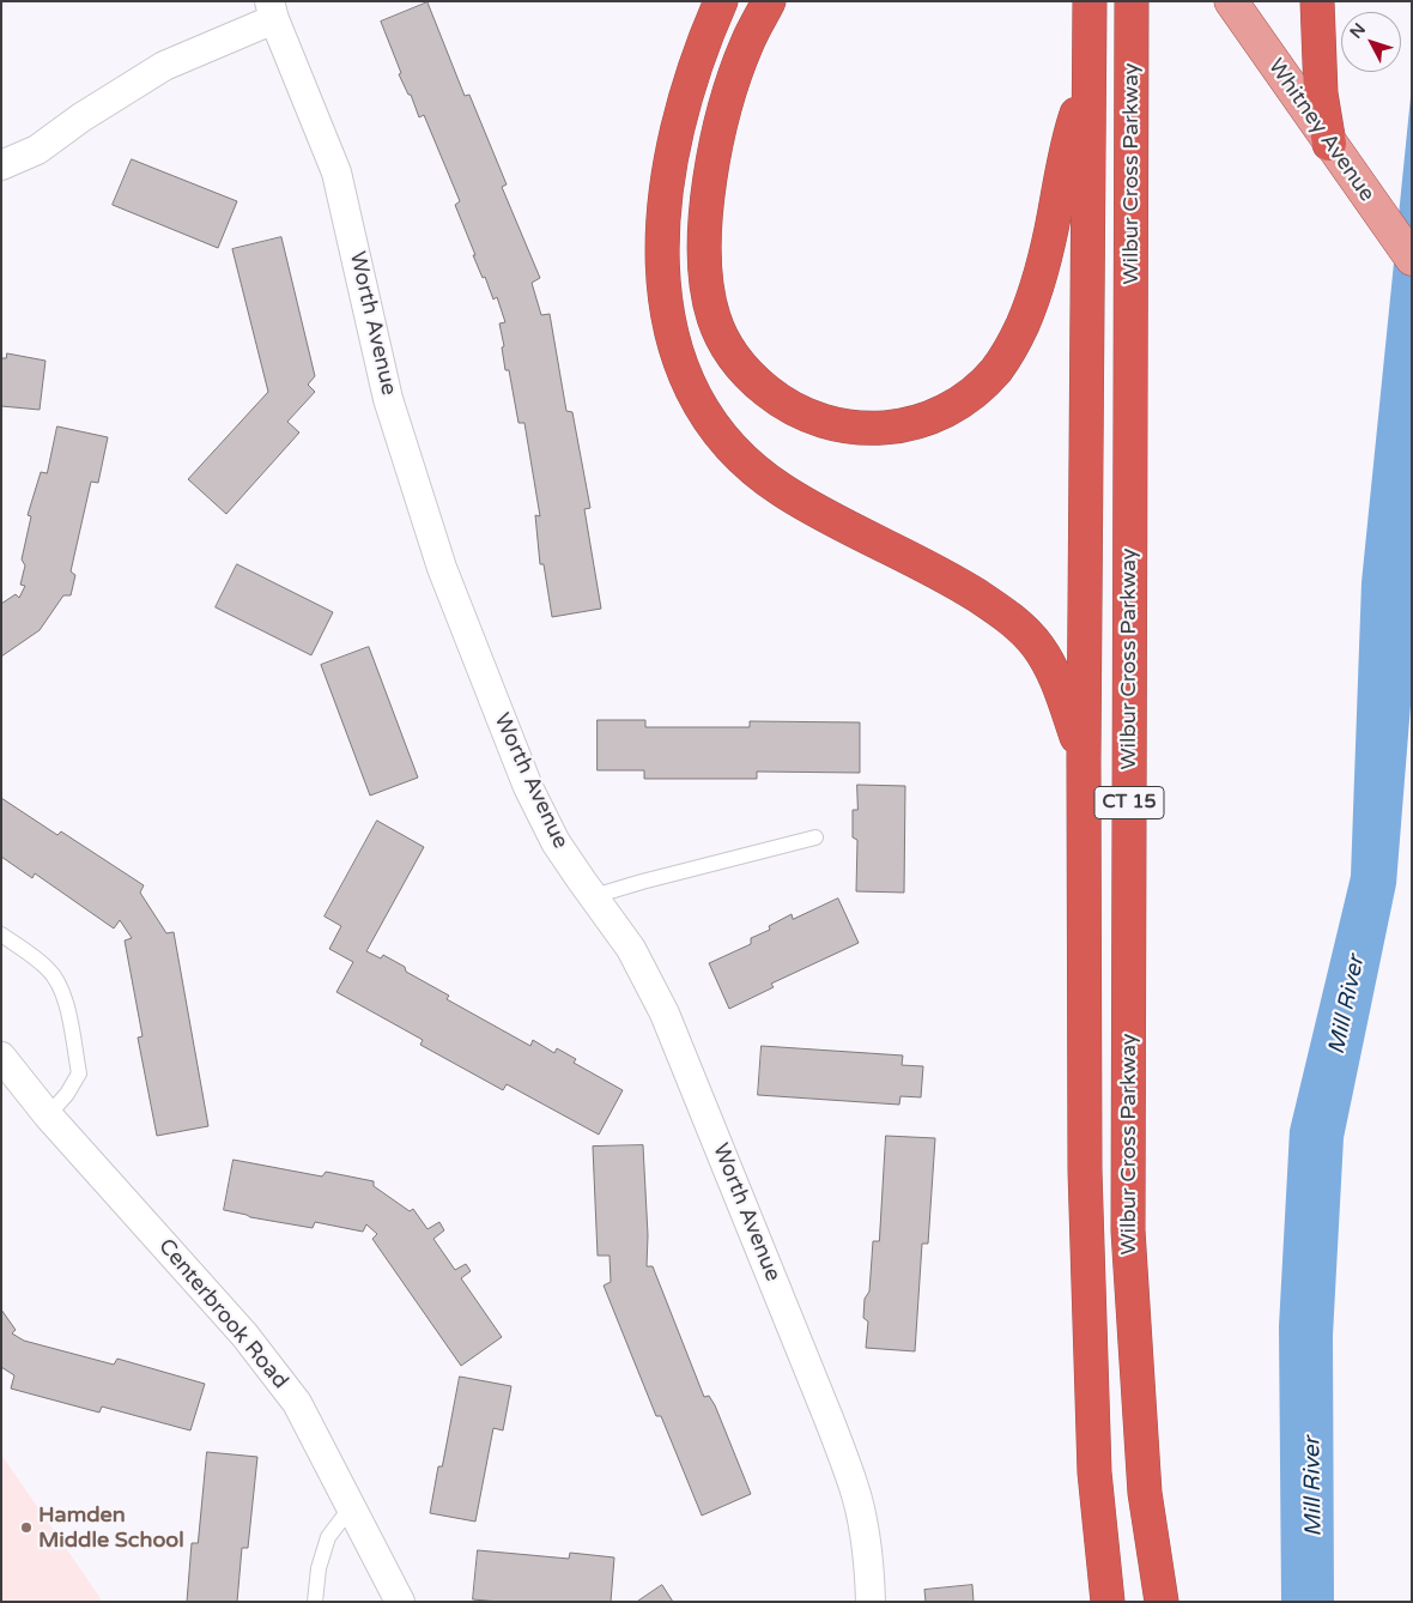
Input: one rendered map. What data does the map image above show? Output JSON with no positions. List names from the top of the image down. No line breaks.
{"streets":{"highway":["Wilbur Cross Parkway","CT 15"],"main road":["Whitney Avenue"],"street":["Worth Avenue","Centerbrook Road"]},"water":["Mill River"],"places":["Hamden Middle School"],"north":"top left"}
